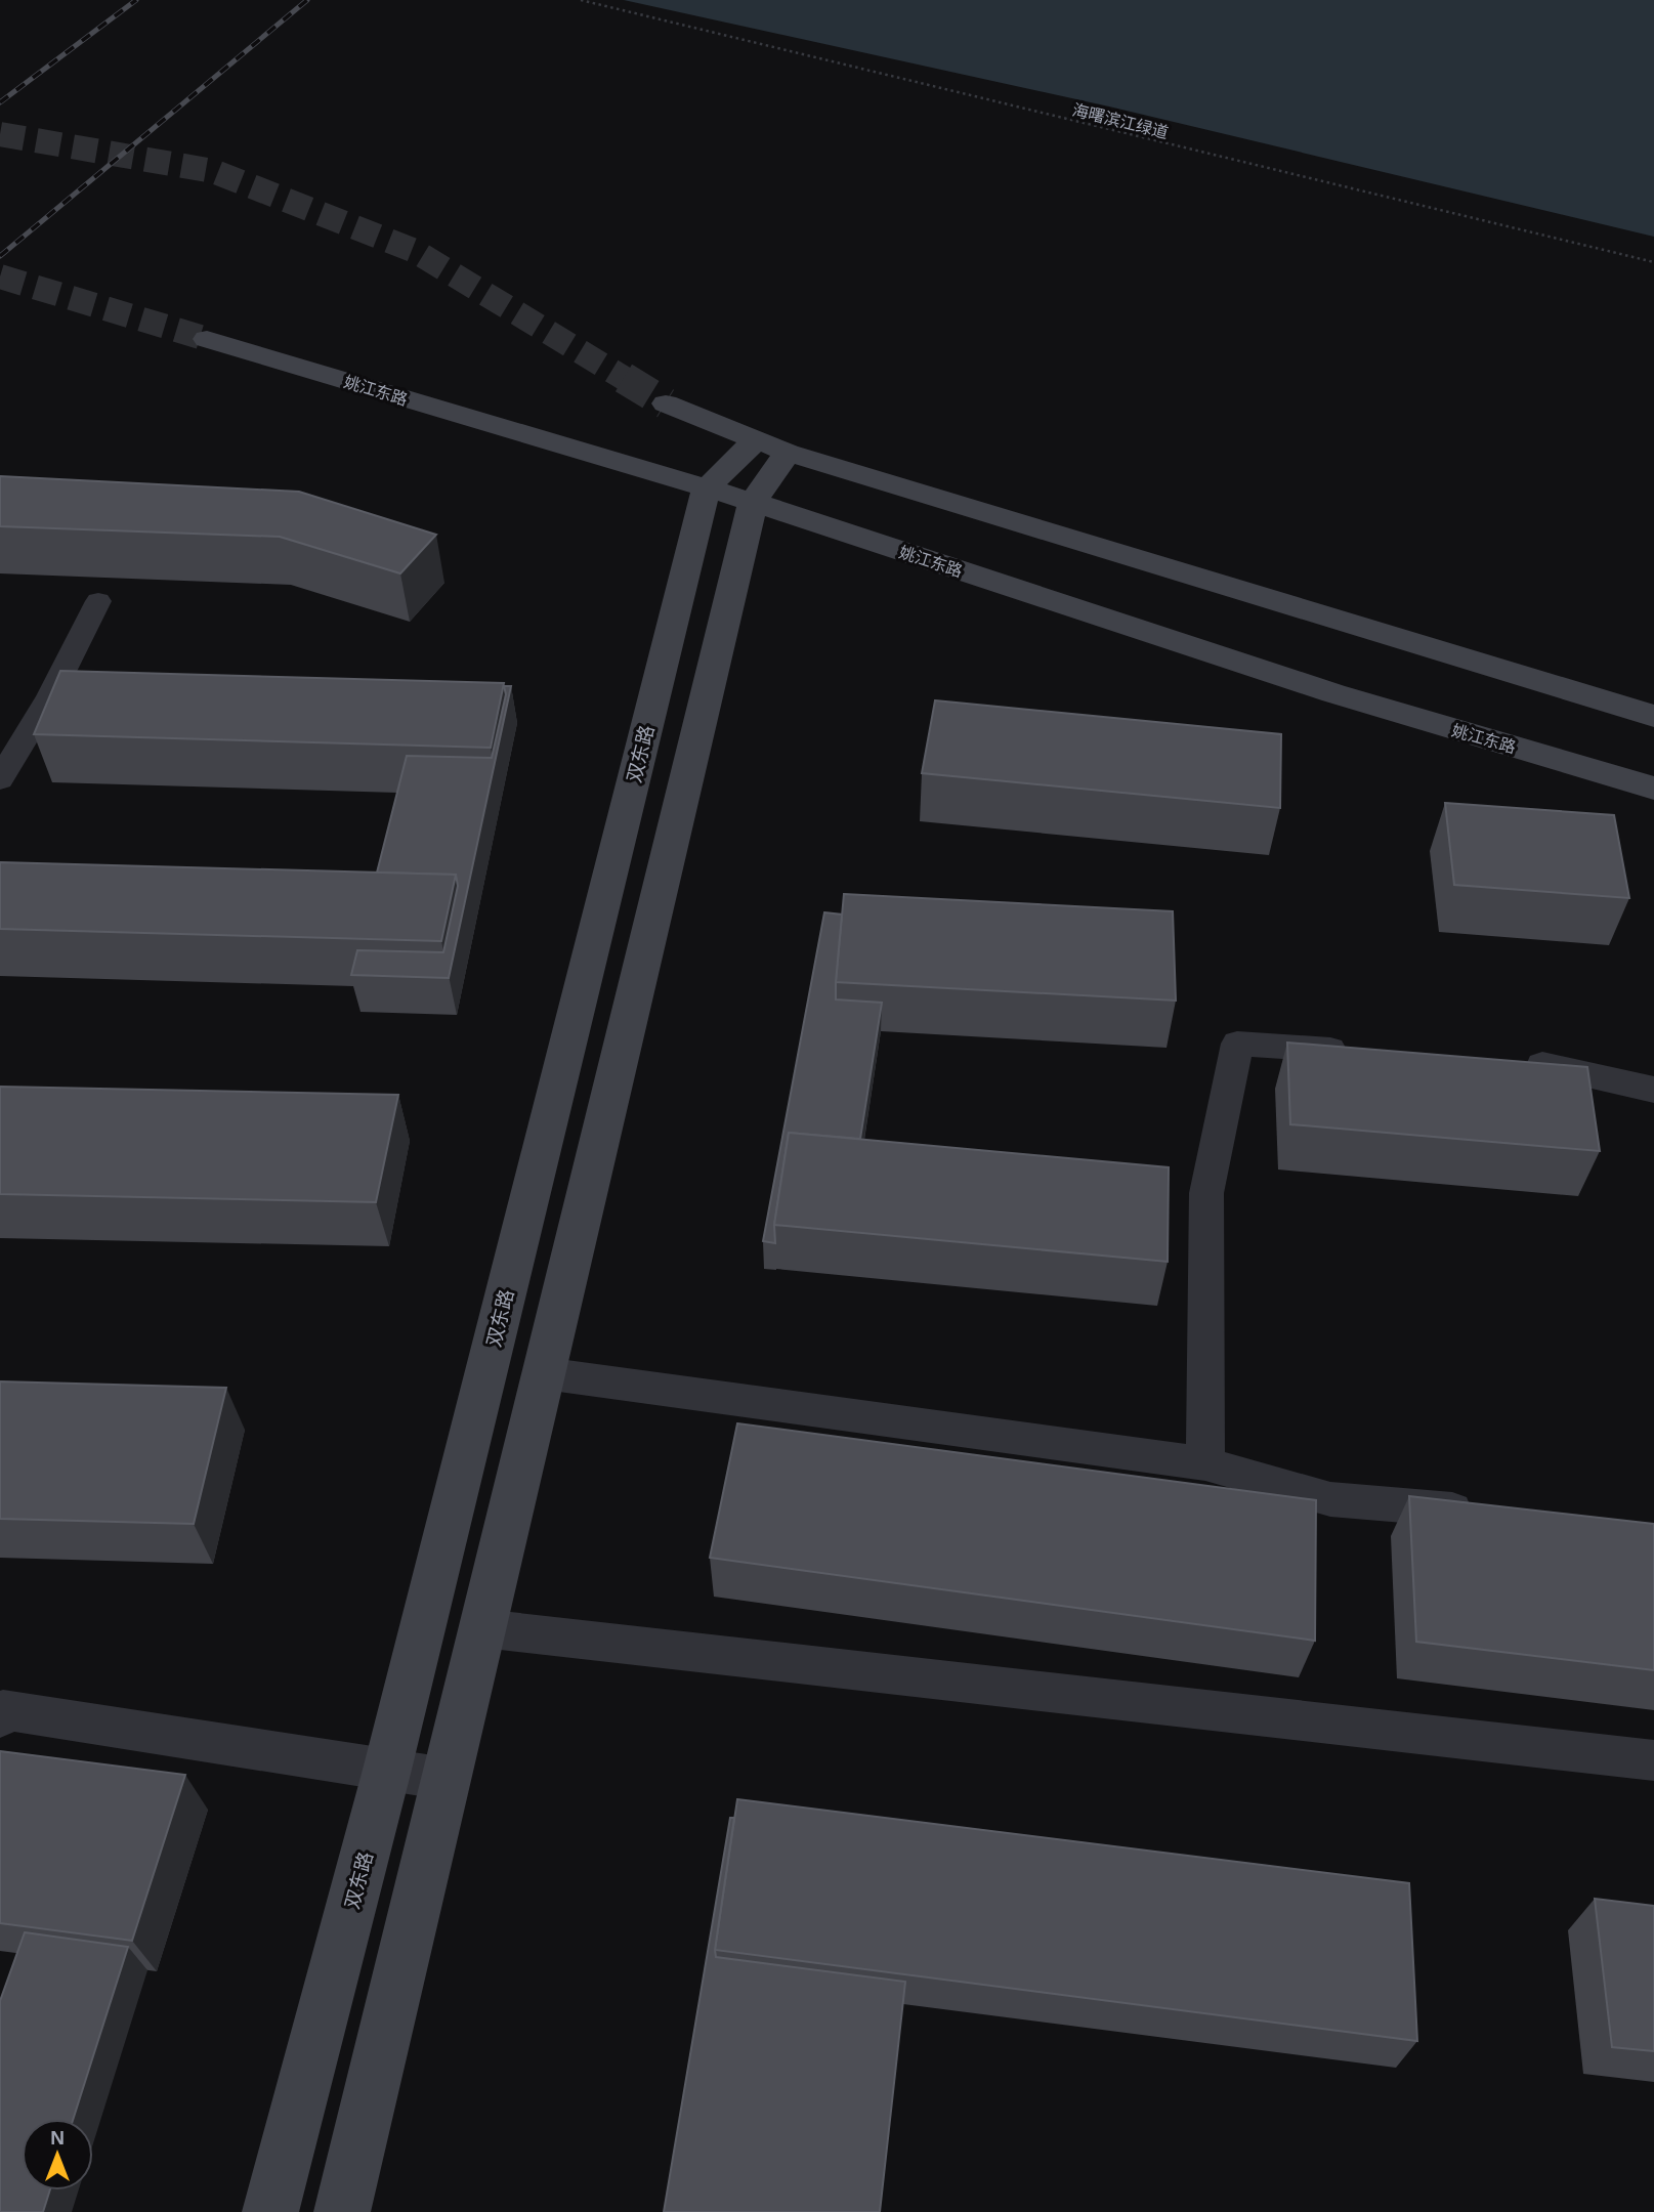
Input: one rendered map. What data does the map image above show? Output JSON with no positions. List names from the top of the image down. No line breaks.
{"streets":{"main road":["姚江东路","双东路"],"path":["海曙滨江绿道"]},"crossings":[["姚江东路","双东路"]],"north":"top"}
